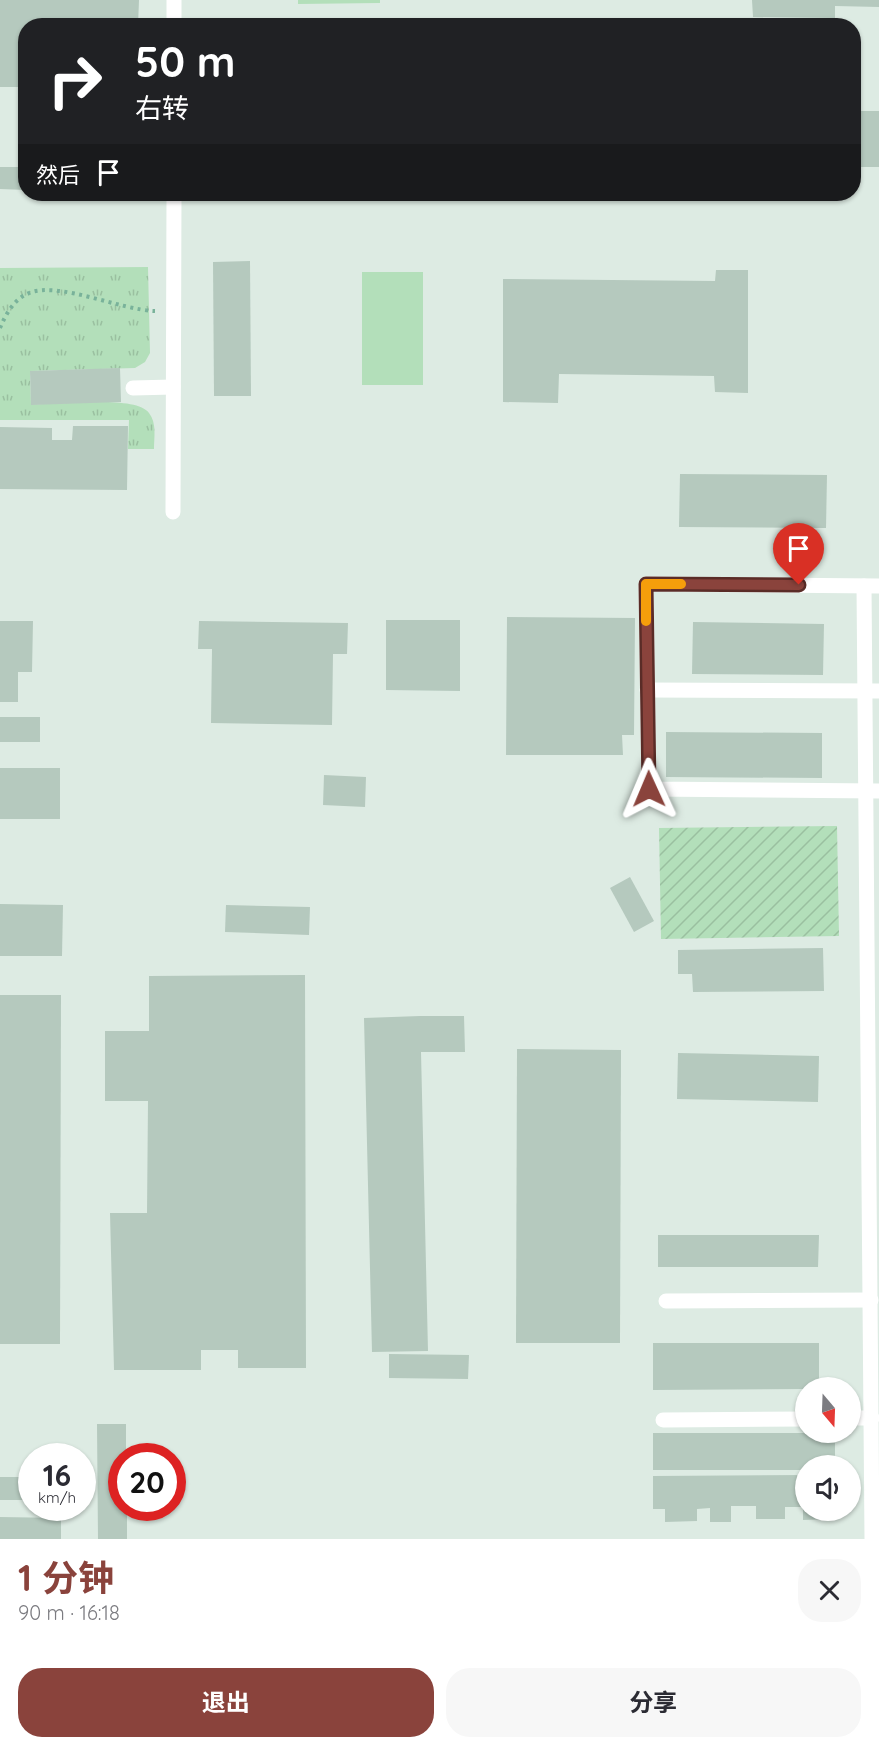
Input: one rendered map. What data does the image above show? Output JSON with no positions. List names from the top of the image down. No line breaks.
{"north":"bottom","page":{"turn":["50 m","右转"],"then":"然后","speed":"16 km/h","limit":"20","heading":["1 分钟","90 m · 16:18"],"buttons":["退出","分享"]}}
